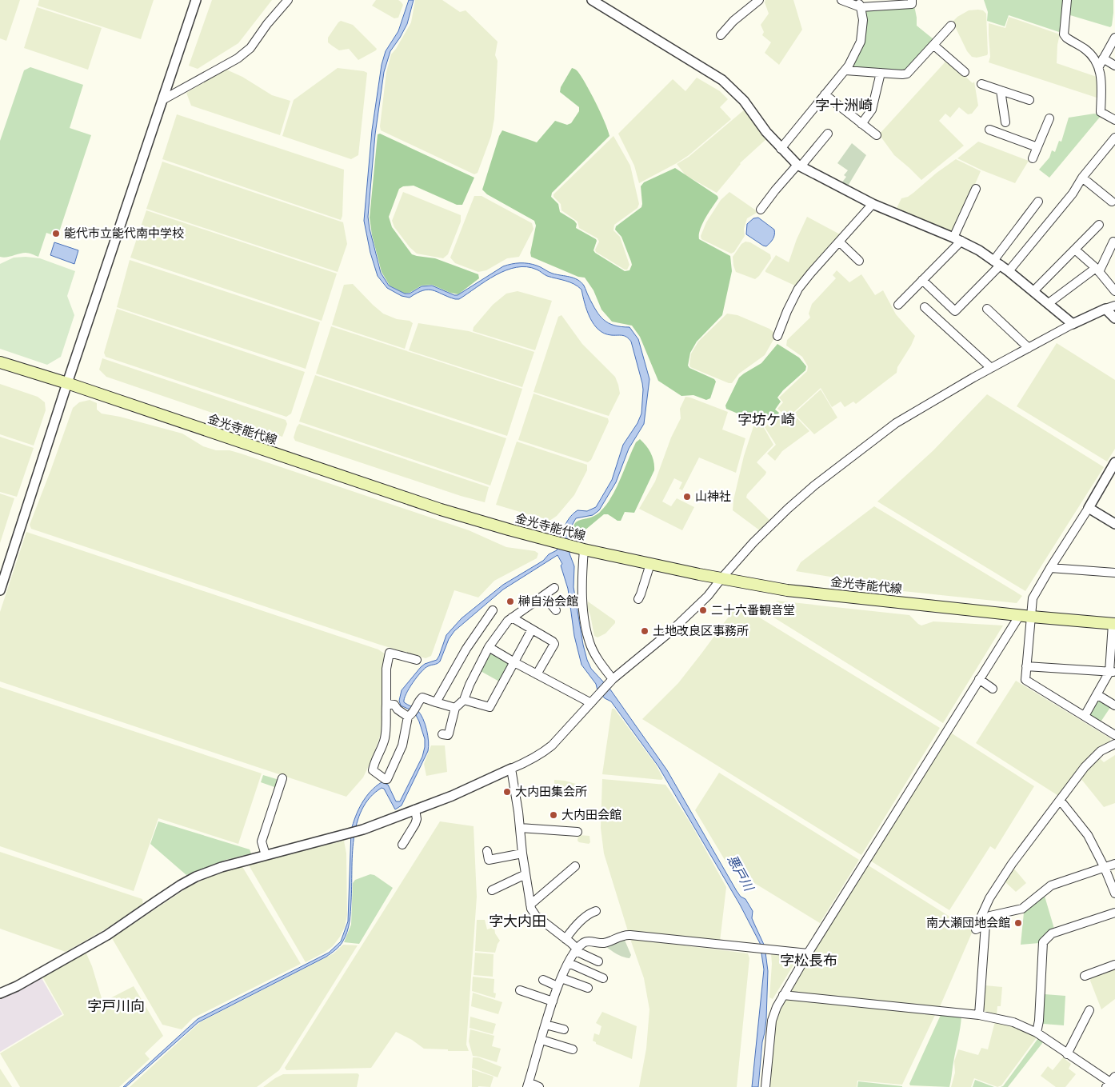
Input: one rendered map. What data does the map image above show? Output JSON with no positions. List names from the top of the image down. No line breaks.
{"streets":{"main road":["金光寺能代線"]},"districts":["字十洲崎","字坊ケ崎","字大内田","字松長布","字戸川向"],"water":["悪戸川"],"places":["能代市立能代南中学校","山神社","榊自治会館","二十六番観音堂","土地改良区事務所","大内田集会所","大内田会館","南大瀬団地会館"]}
